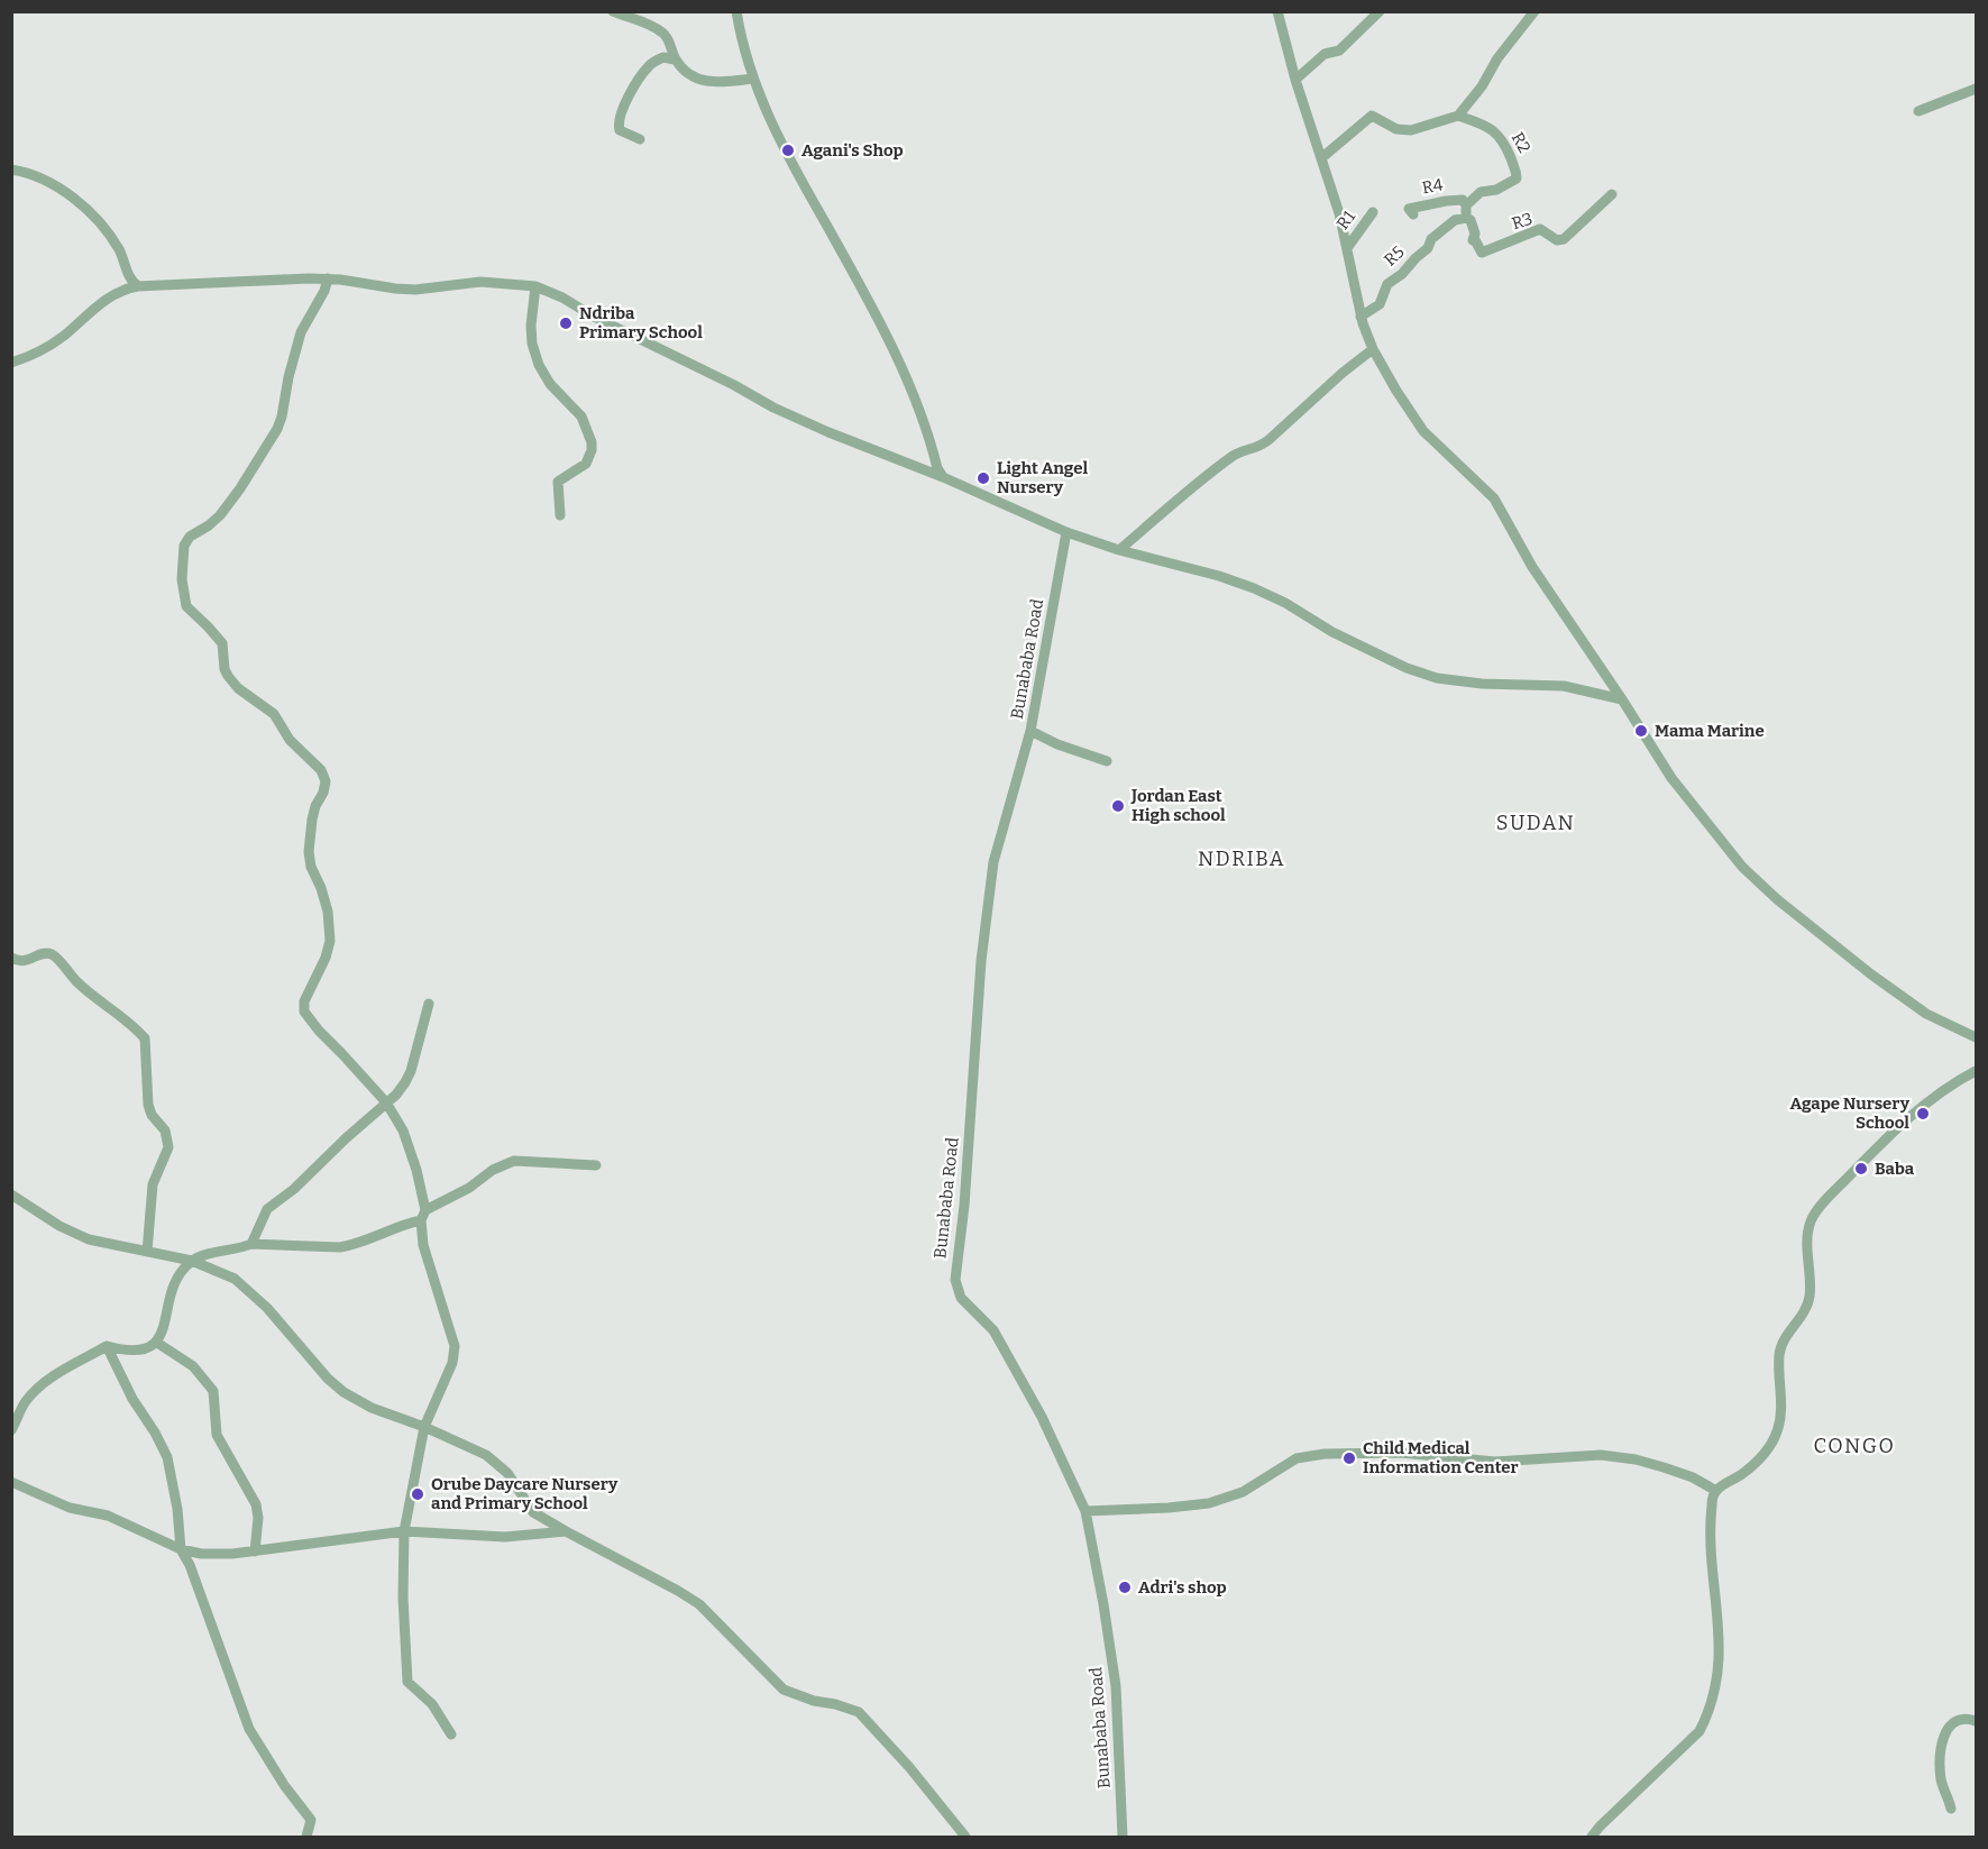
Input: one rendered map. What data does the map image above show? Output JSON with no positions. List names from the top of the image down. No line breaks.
{"streets":{"street":["R2","R4","R1","R3","R5","Bunababa Road"]},"crossings":[["R2","R4"],["R3","R5"]],"districts":["SUDAN","NDRIBA","CONGO"],"places":["Agani's Shop","Ndriba Primary School","Light Angel Nursery","Mama Marine","Jordan East High school","Agape Nursery School","Baba","Child Medical Information Center","Orube Daycare Nursery and Primary School","Adri's shop"]}
